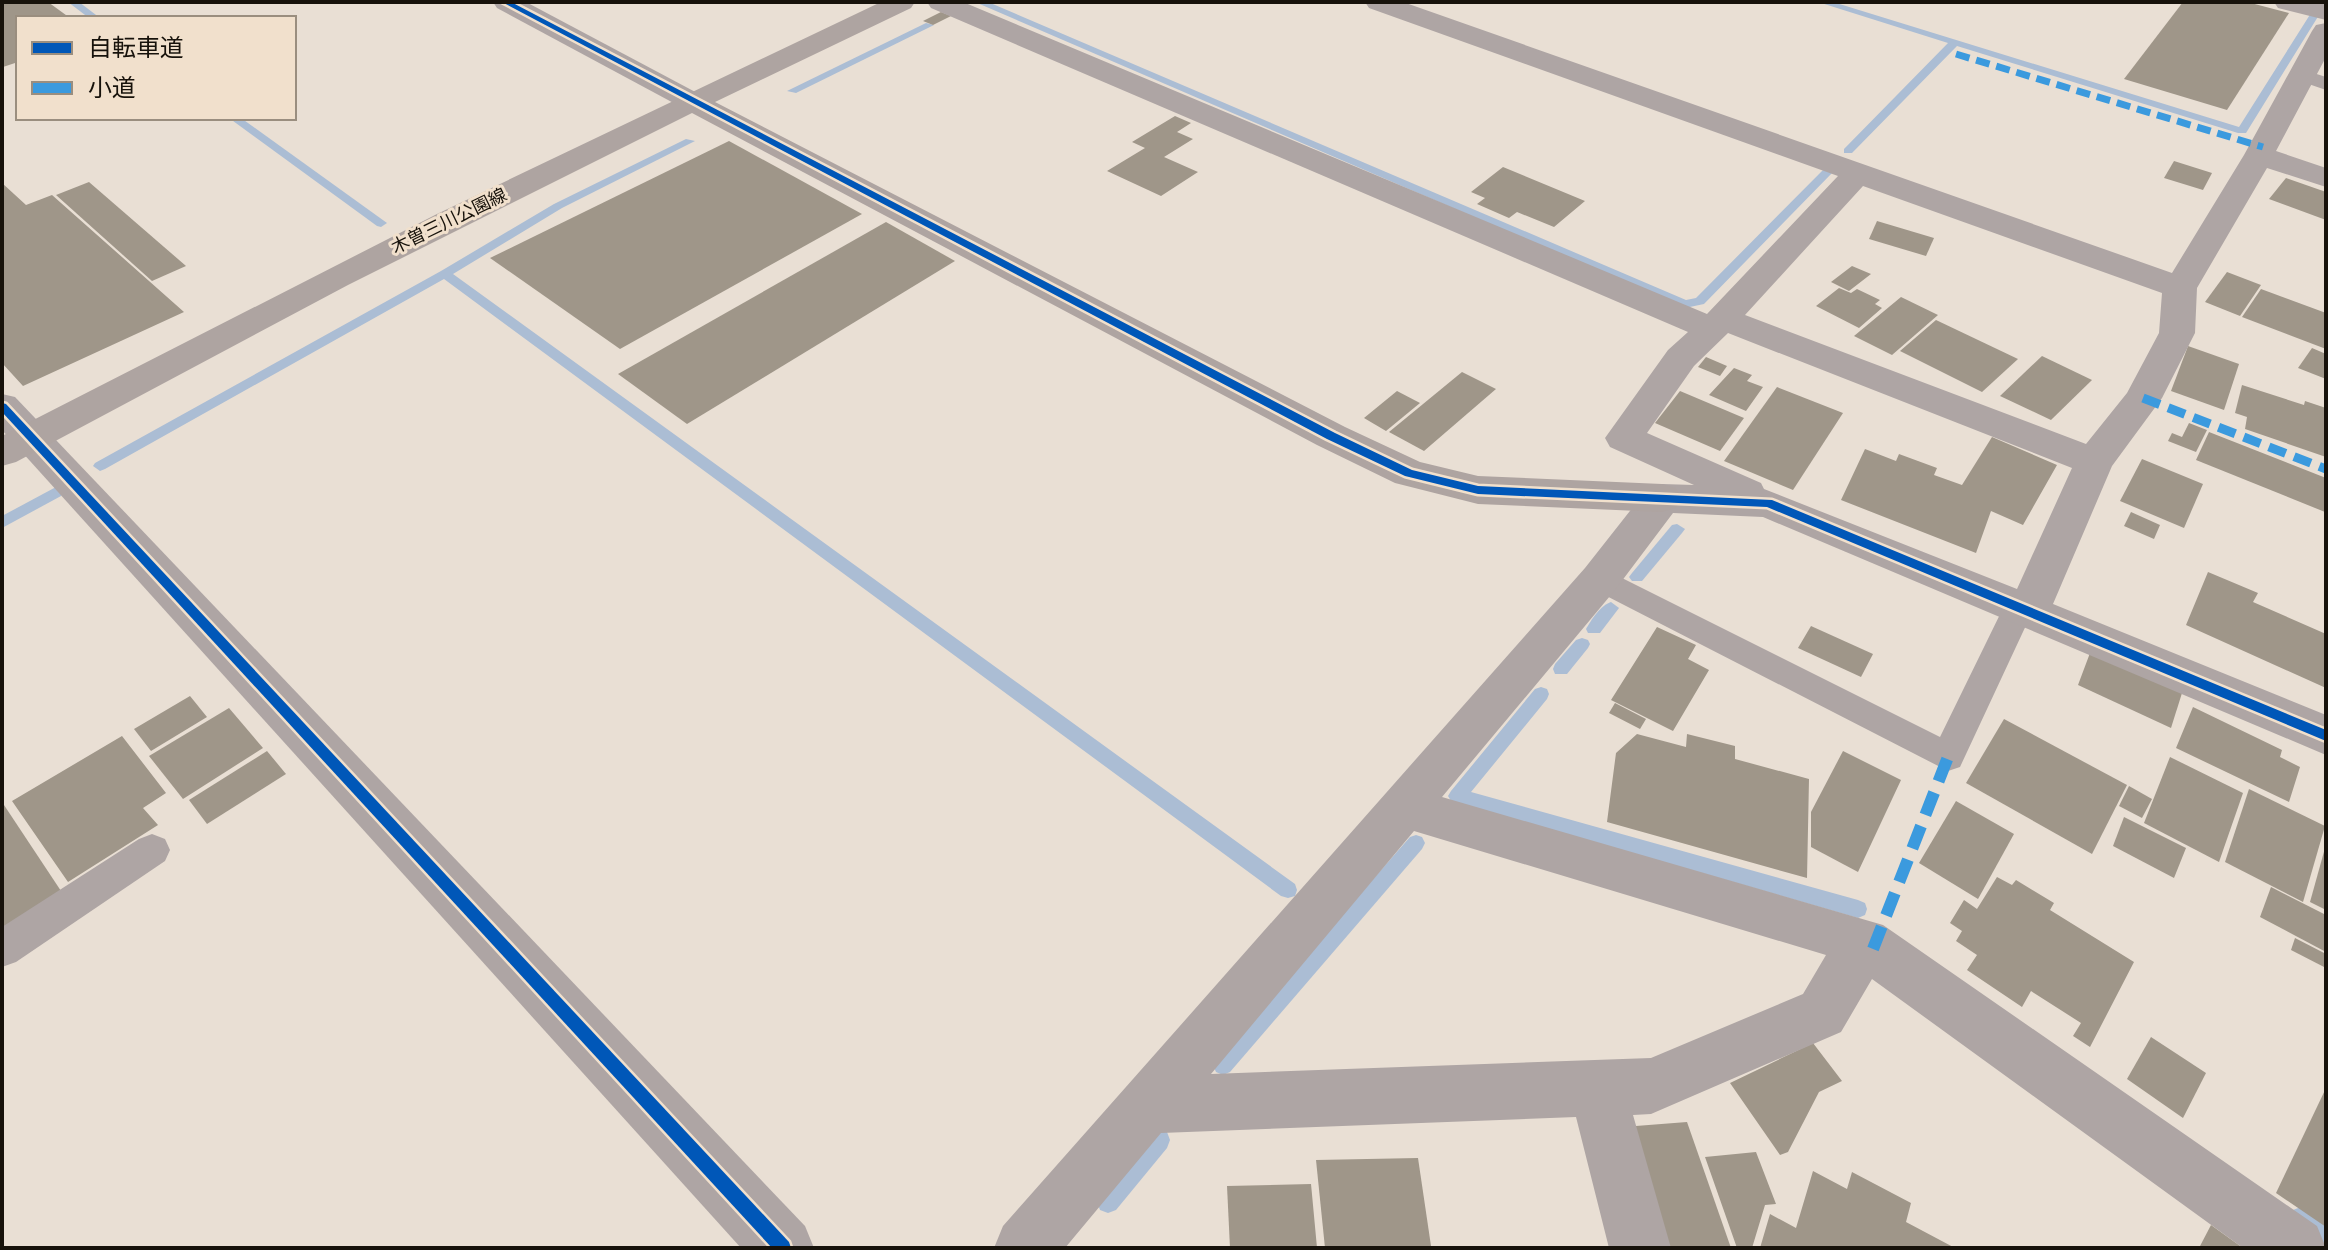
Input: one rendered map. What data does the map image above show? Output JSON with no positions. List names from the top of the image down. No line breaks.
{"streets":{"street":["木曽三川公園線"]},"legend":["自転車道","小道"]}
